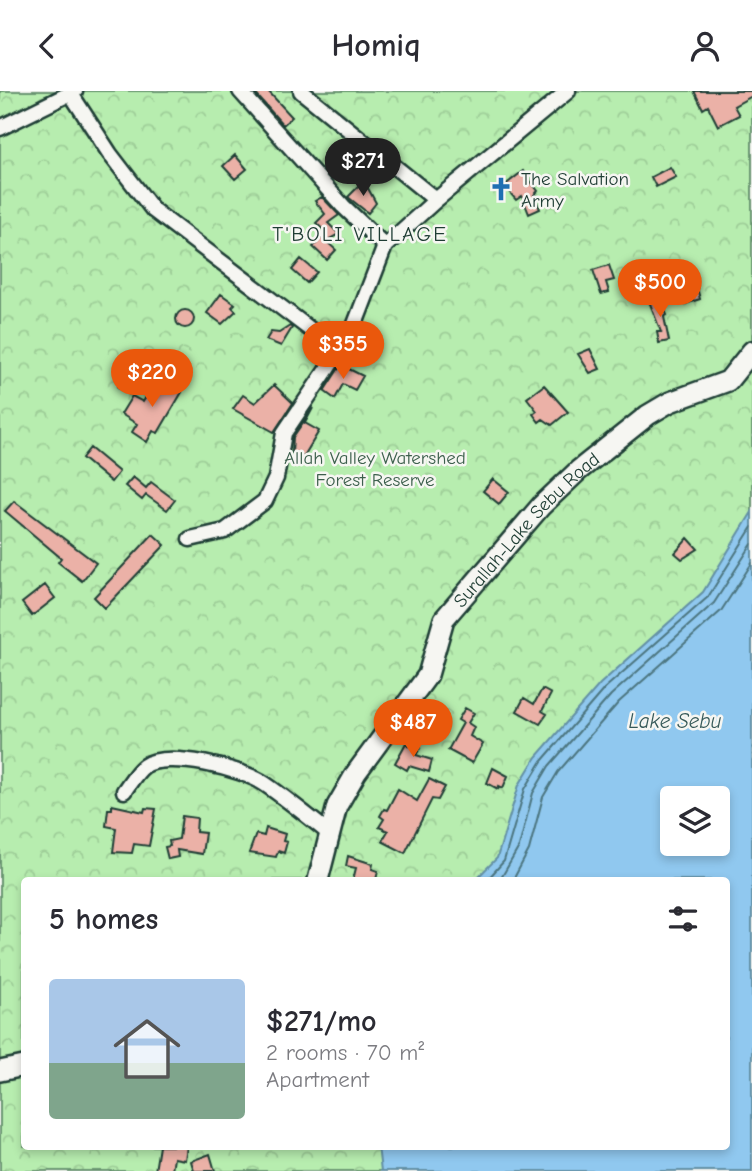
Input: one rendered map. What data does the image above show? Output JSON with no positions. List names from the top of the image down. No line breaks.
{"streets":{"main road":["Surallah-Lake Sebu Road"]},"districts":["T'BOLI VILLAGE"],"water":["Lake Sebu"],"parks":["Allah Valley Watershed Forest Reserve"],"places":{"church":["The Salvation Army"]},"page":{"header":"Homiq","price":["$271","$500","$355","$220","$487"],"heading":"5 homes","list":[{"name":"$271/mo","note":"2 rooms · 70 m² · Apartment"}]}}
